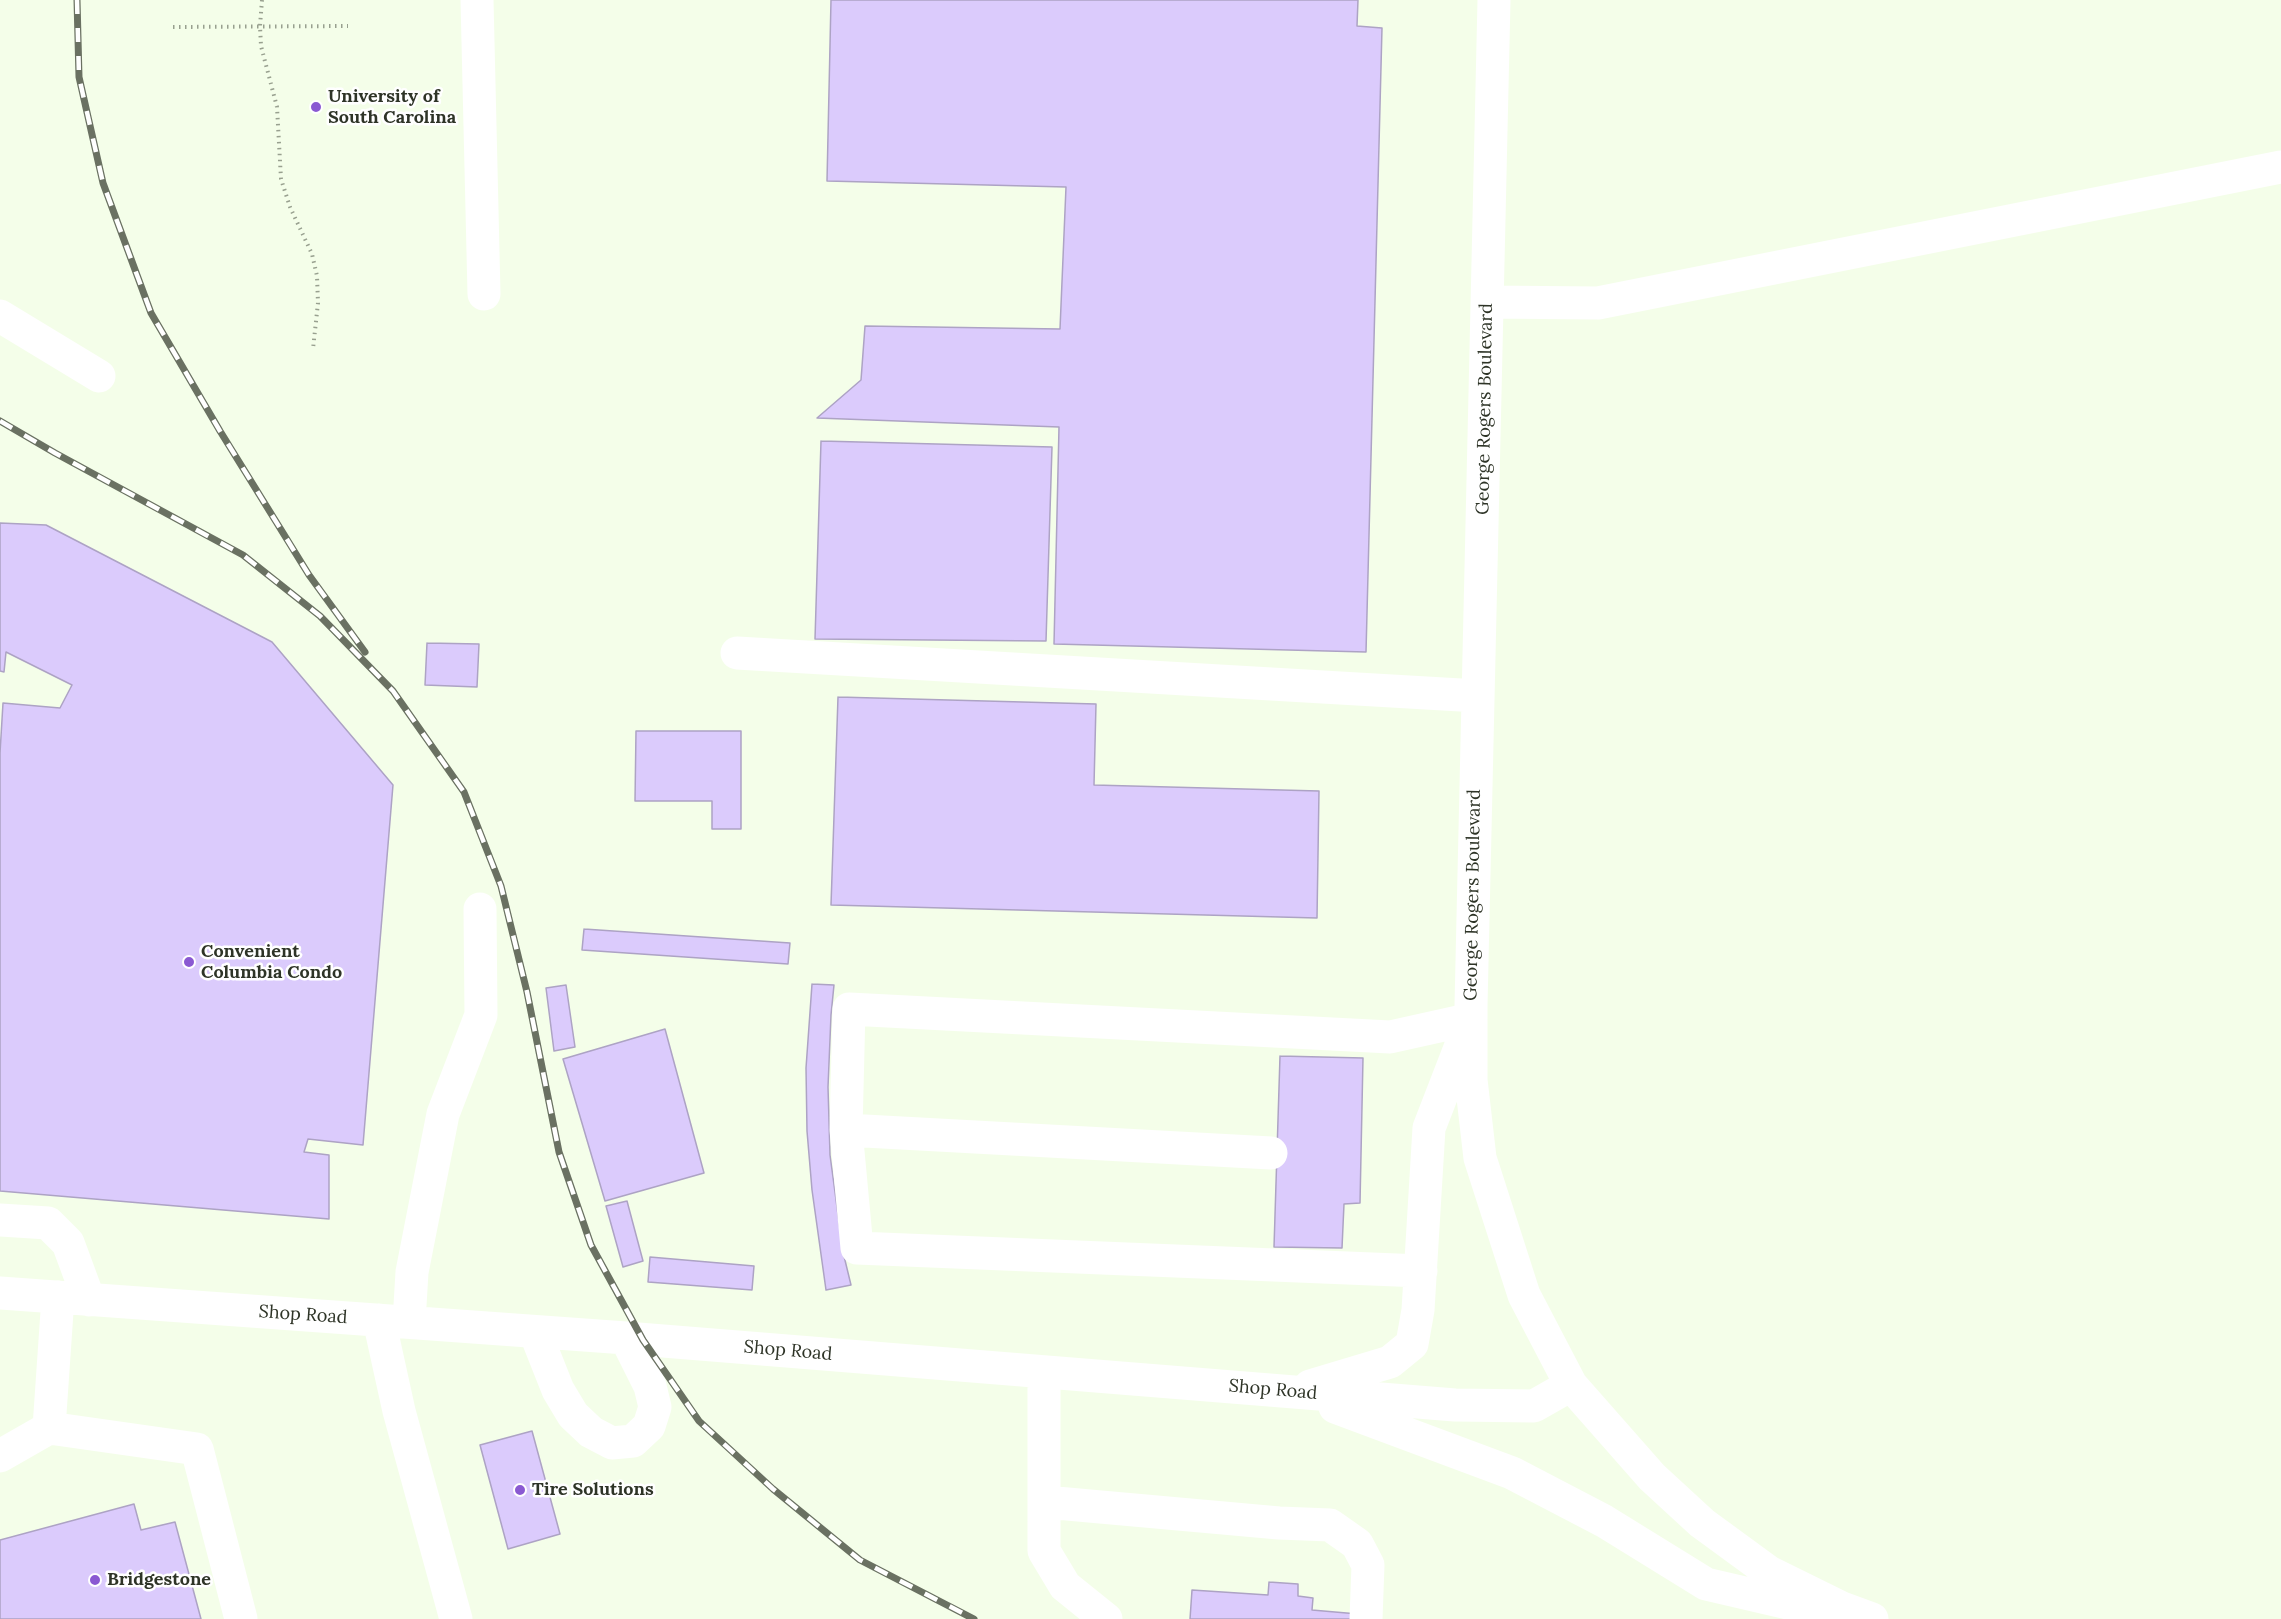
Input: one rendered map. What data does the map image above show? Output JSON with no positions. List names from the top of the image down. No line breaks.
{"streets":{"street":["George Rogers Boulevard","Shop Road"]},"crossings":[["George Rogers Boulevard","Shop Road"]],"places":["University of South Carolina","Convenient Columbia Condo","Tire Solutions","Bridgestone"]}
